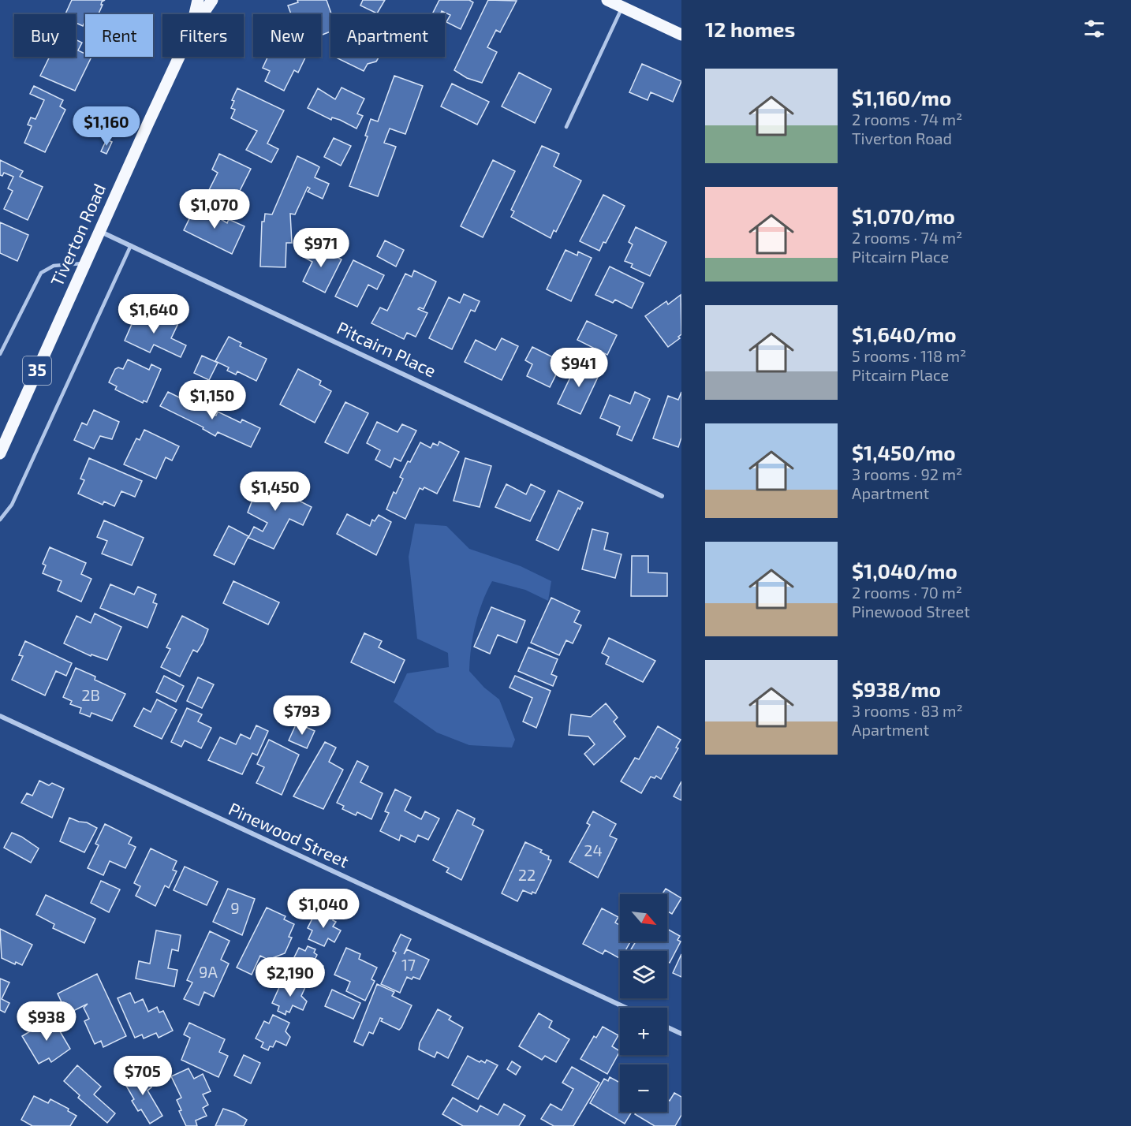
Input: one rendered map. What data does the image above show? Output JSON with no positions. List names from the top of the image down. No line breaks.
{"streets":{"main road":["Tiverton Road","35"],"street":["Pitcairn Place","Pinewood Street"]},"crossings":[["Tiverton Road","Pitcairn Place"]],"house_numbers":["2B","24","22","9","17","9A"],"north":"bottom right","page":{"heading":"12 homes","chip":["Buy","Rent","Filters","New","Apartment"],"list":[{"name":"$1,160/mo","note":"2 rooms · 74 m² · Tiverton Road"},{"name":"$1,070/mo","note":"2 rooms · 74 m² · Pitcairn Place"},{"name":"$1,640/mo","note":"5 rooms · 118 m² · Pitcairn Place"},{"name":"$1,450/mo","note":"3 rooms · 92 m² · Apartment"},{"name":"$1,040/mo","note":"2 rooms · 70 m² · Pinewood Street"},{"name":"$938/mo","note":"3 rooms · 83 m² · Apartment"}],"price":["$1,160","$1,070","$971","$1,640","$941","$1,150","$1,450","$793","$1,040","$2,190","$938","$705"],"map_buttons":["+","−"]}}
